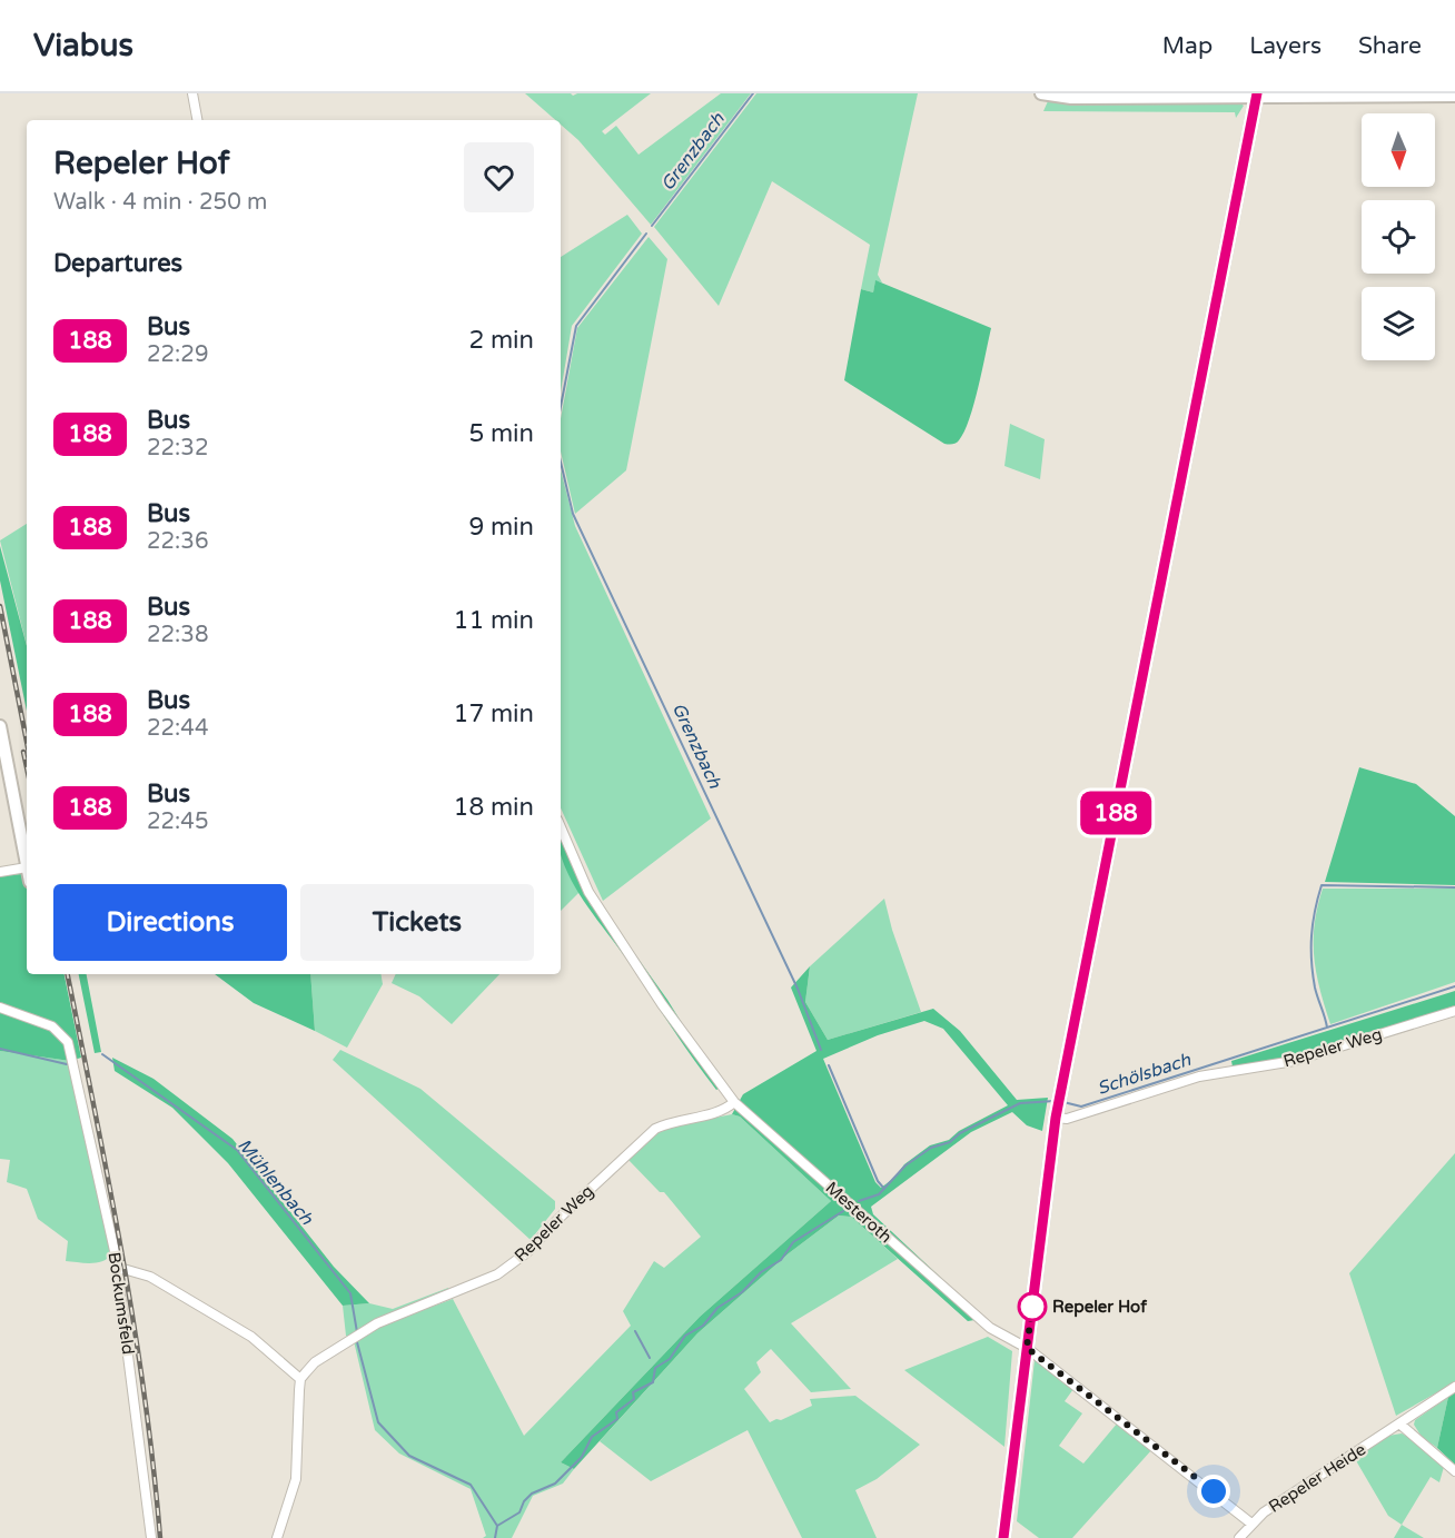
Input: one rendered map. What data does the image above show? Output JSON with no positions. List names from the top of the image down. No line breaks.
{"streets":{"street":["Repeler Weg","Mesteroth","Bockumsfeld","Repeler Heide"]},"crossings":[["Repeler Weg","Mesteroth"],["Mesteroth","Repeler Heide"]],"water":["Grenzbach","Schölsbach","Mühlenbach"],"places":["Repeler Hof"],"lines":["bus line 188"],"north":"bottom","page":{"header":"Viabus","nav":["Map","Layers","Share"],"on_map":"188","heading":[["Repeler Hof","Walk · 4 min · 250 m"],"Departures"],"list":[{"mark":"188","name":"Bus","note":"22:29","value":"2 min"},{"mark":"188","name":"Bus","note":"22:32","value":"5 min"},{"mark":"188","name":"Bus","note":"22:36","value":"9 min"},{"mark":"188","name":"Bus","note":"22:38","value":"11 min"},{"mark":"188","name":"Bus","note":"22:44","value":"17 min"},{"mark":"188","name":"Bus","note":"22:45","value":"18 min"}],"buttons":["Directions","Tickets"]}}
